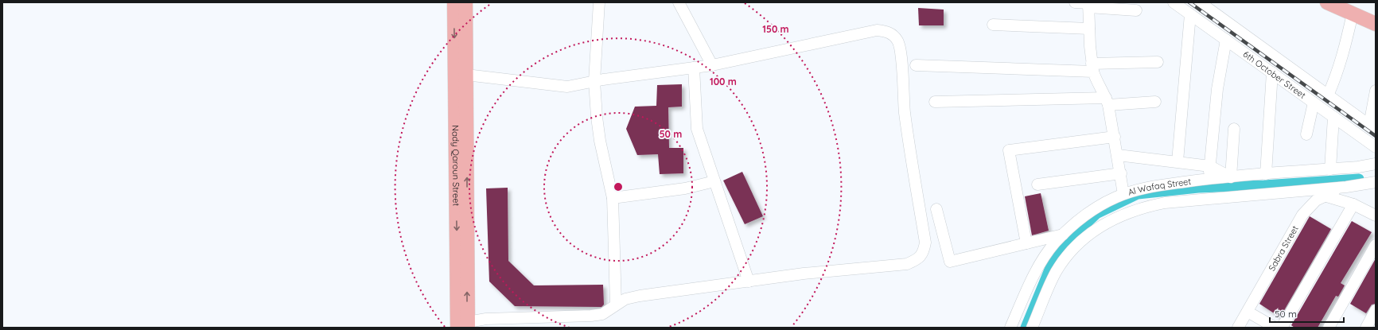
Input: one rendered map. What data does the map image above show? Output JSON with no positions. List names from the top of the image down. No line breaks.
{"streets":{"main road":["Nady Qaroun Street"],"street":["6th October Street","Al Wafaq Street","Sabra Street"]},"crossings":[["Al Wafaq Street","Sabra Street"]],"scale_bar":"50 m","rings":["150 m","100 m","50 m"]}
